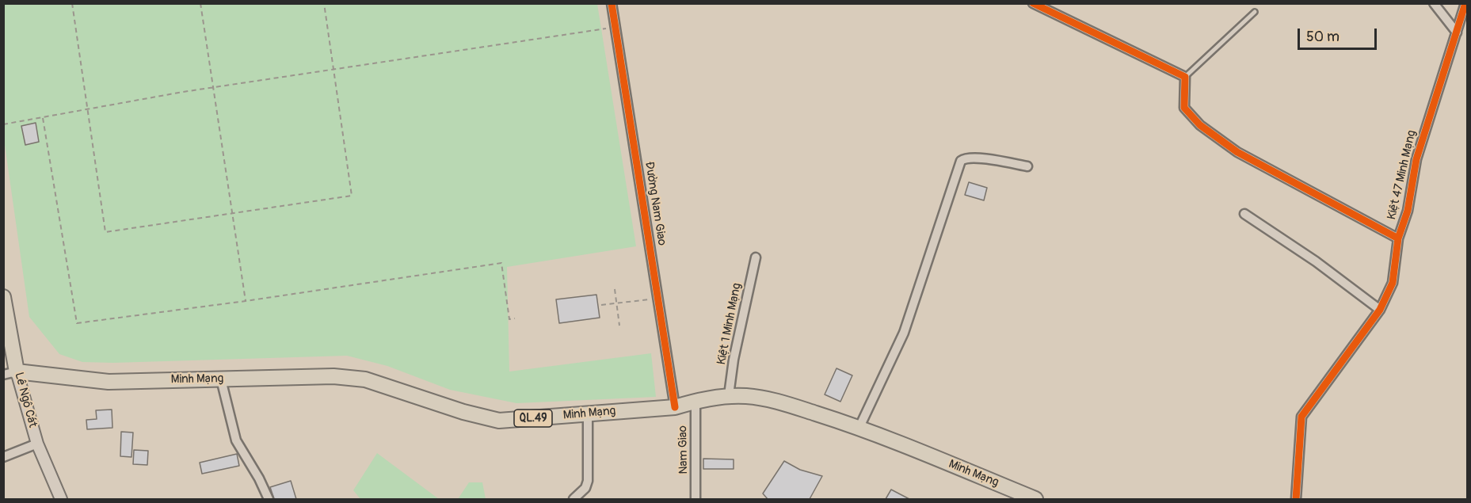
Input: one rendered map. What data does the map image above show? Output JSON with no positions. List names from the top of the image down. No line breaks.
{"streets":{"highway":["Minh Mạng","Lê Ngô Cát","QL.49"],"street":["Kiệt 47 Minh Mạng","Đường Nam Giao","Kiệt 1 Minh Mạng","Nam Giao"]},"crossings":[["Đường Nam Giao","Minh Mạng"],["Kiệt 1 Minh Mạng","Minh Mạng"],["Minh Mạng","Lê Ngô Cát"],["Minh Mạng","Nam Giao"]],"scale_bar":"50 m"}
